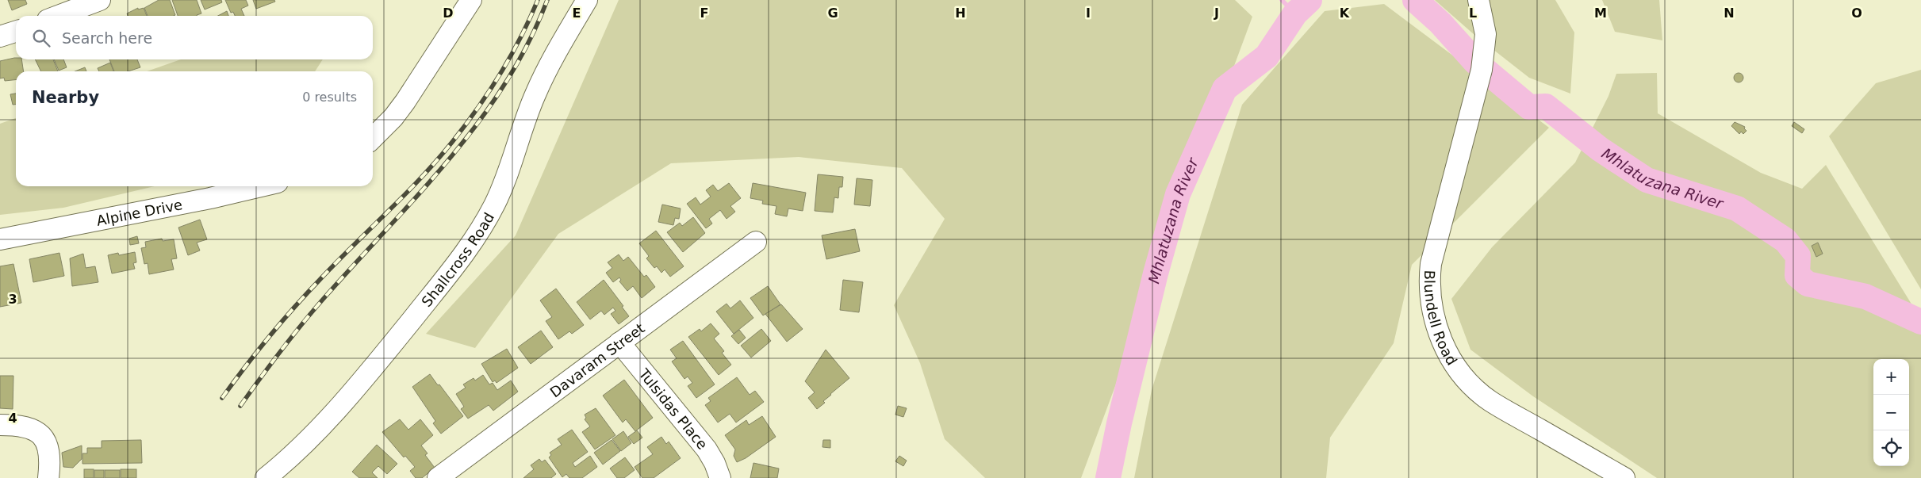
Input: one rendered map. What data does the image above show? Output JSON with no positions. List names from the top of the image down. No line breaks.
{"streets":{"street":["Alpine Drive","Shallcross Road","Blundell Road","Davaram Street","Tulsidas Place"]},"crossings":[["Davaram Street","Tulsidas Place"]],"water":["Mhlatuzana River"],"page":{"search":"Search here","heading":["Nearby","0 results"],"map_buttons":["+","−"]},"grid":{"columns":["D","E","F","G","H","I","J","K","L","M","N","O"],"rows":["3","4"]}}
